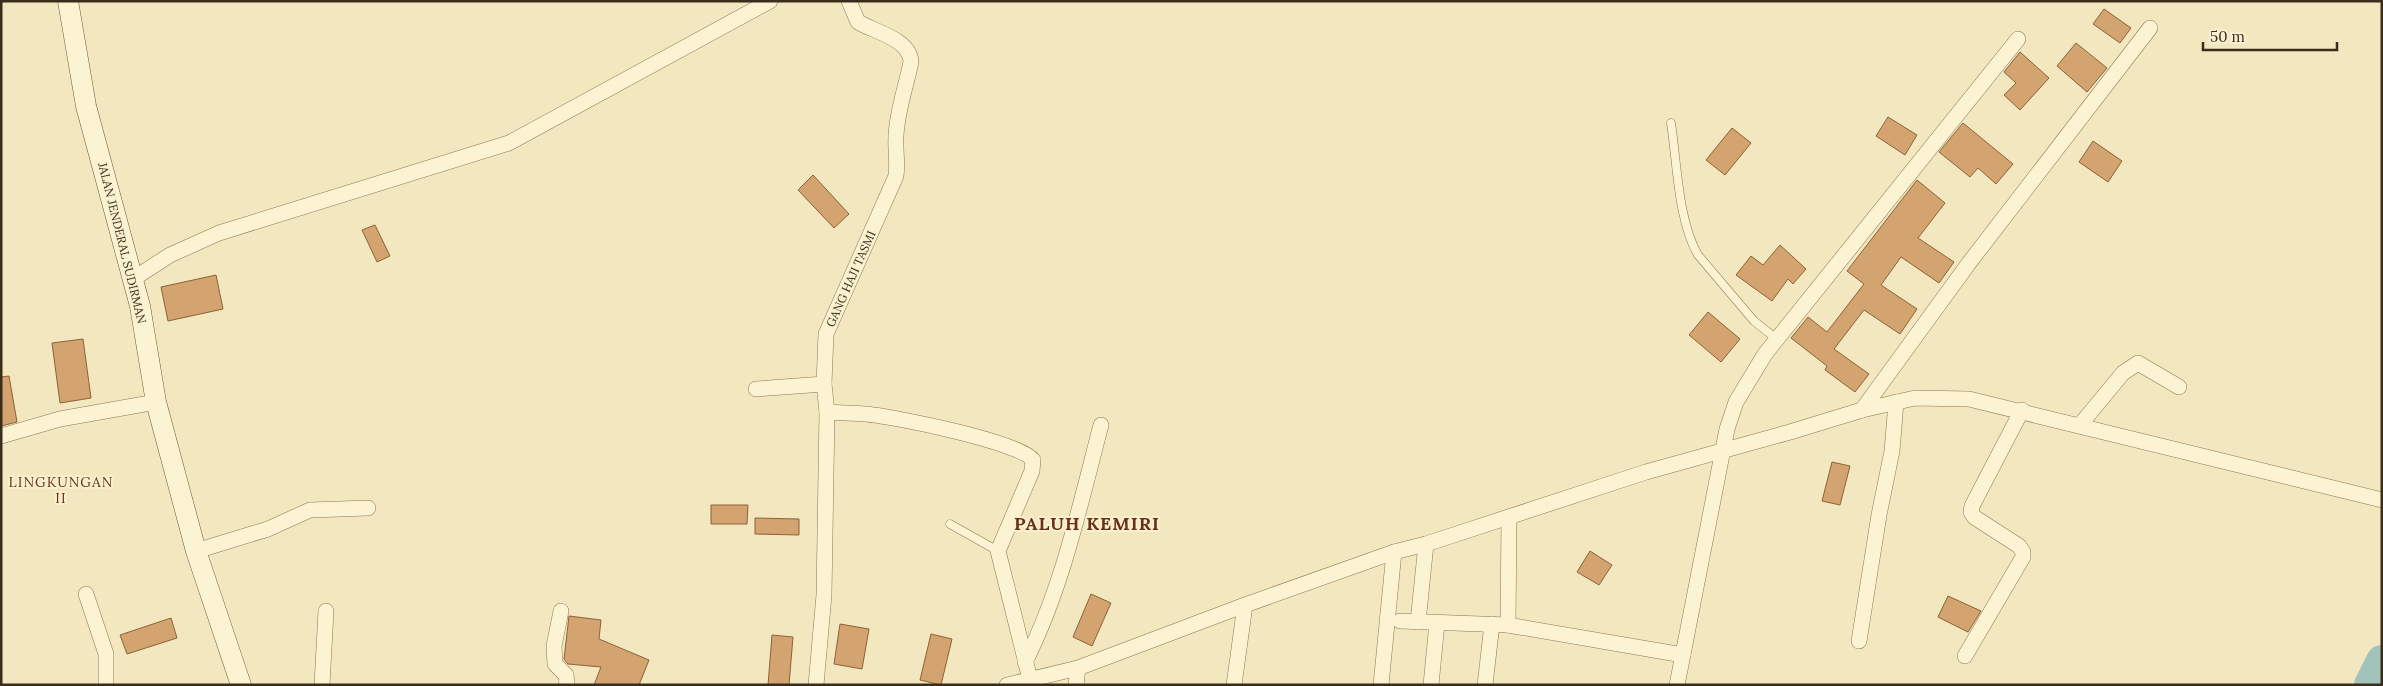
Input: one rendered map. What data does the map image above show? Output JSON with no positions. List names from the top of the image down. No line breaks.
{"streets":{"main road":["JALAN JENDERAL SUDIRMAN"],"street":["GANG HAJI TASMI"]},"districts":["LINGKUNGAN II","PALUH KEMIRI"],"scale_bar":"50 m"}
